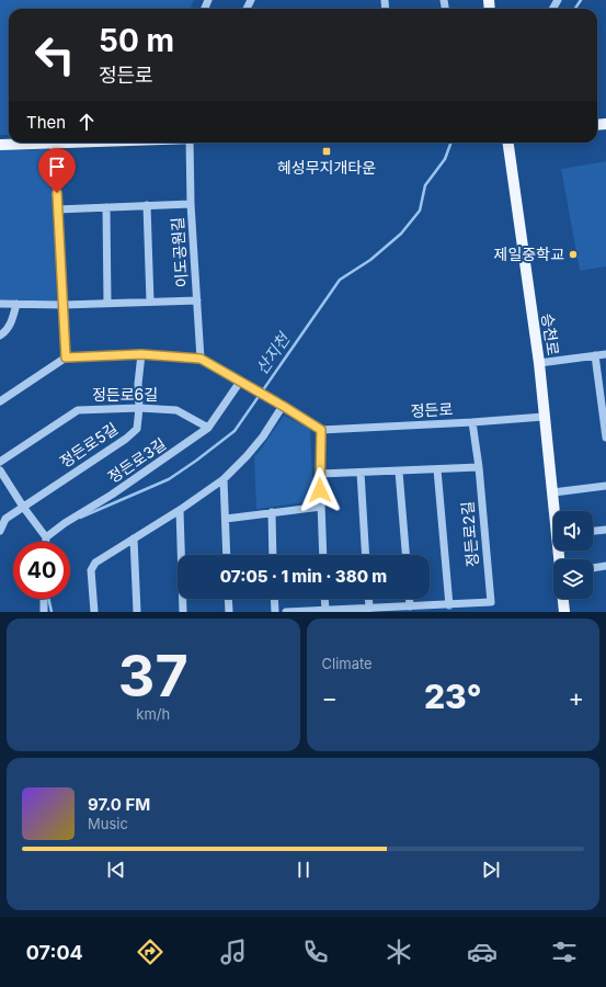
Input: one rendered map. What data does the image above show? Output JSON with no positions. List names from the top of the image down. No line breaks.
{"streets":{"main road":["승천로"],"street":["이도공원길","정든로6길","정든로","정든로5길","정든로3길","정든로2길"]},"crossings":[["승천로","정든로"],["정든로6길","정든로5길"],["정든로6길","정든로3길"],["정든로","정든로2길"]],"water":["산지천"],"places":{"transit":["혜성무지개타운"],"other":["제일중학교"]},"page":{"turn":["50 m","정든로"],"then":"Then","limit":"40","trip":"07:05 · 1 min · 380 m","tile":[["37","km/h"],"Climate"],"heat":["−","23°","+"],"song":["97.0 FM","Music"],"tabs":"07:04"}}
